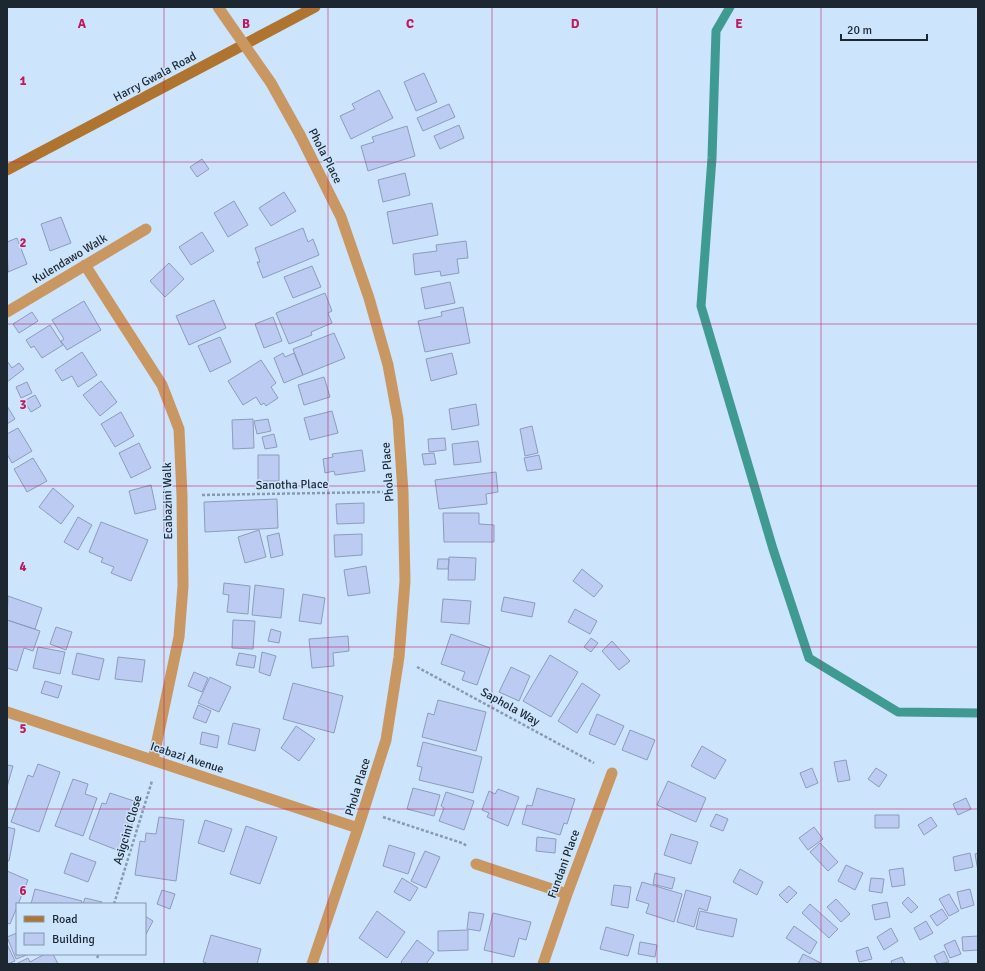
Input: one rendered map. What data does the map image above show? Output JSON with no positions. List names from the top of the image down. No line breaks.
{"streets":{"main road":["Harry Gwala Road"],"street":["Phola Place","Kulendawo Walk","Ecabazini Walk","Icabazi Avenue","Fundani Place"],"path":["Sanotha Place","Saphola Way","Asigcini Close"]},"crossings":[["Phola Place","Sanotha Place"],["Phola Place","Saphola Way"],["Phola Place","Icabazi Avenue"],["Kulendawo Walk","Ecabazini Walk"],["Sanotha Place","Ecabazini Walk"],["Ecabazini Walk","Icabazi Avenue"],["Ecabazini Walk","Asigcini Close"],["Saphola Way","Fundani Place"],["Icabazi Avenue","Asigcini Close"]],"legend":["Road","Building"],"scale_bar":"20 m","grid":{"columns":["A","B","C","D","E"],"rows":["1","2","3","4","5","6"]}}
